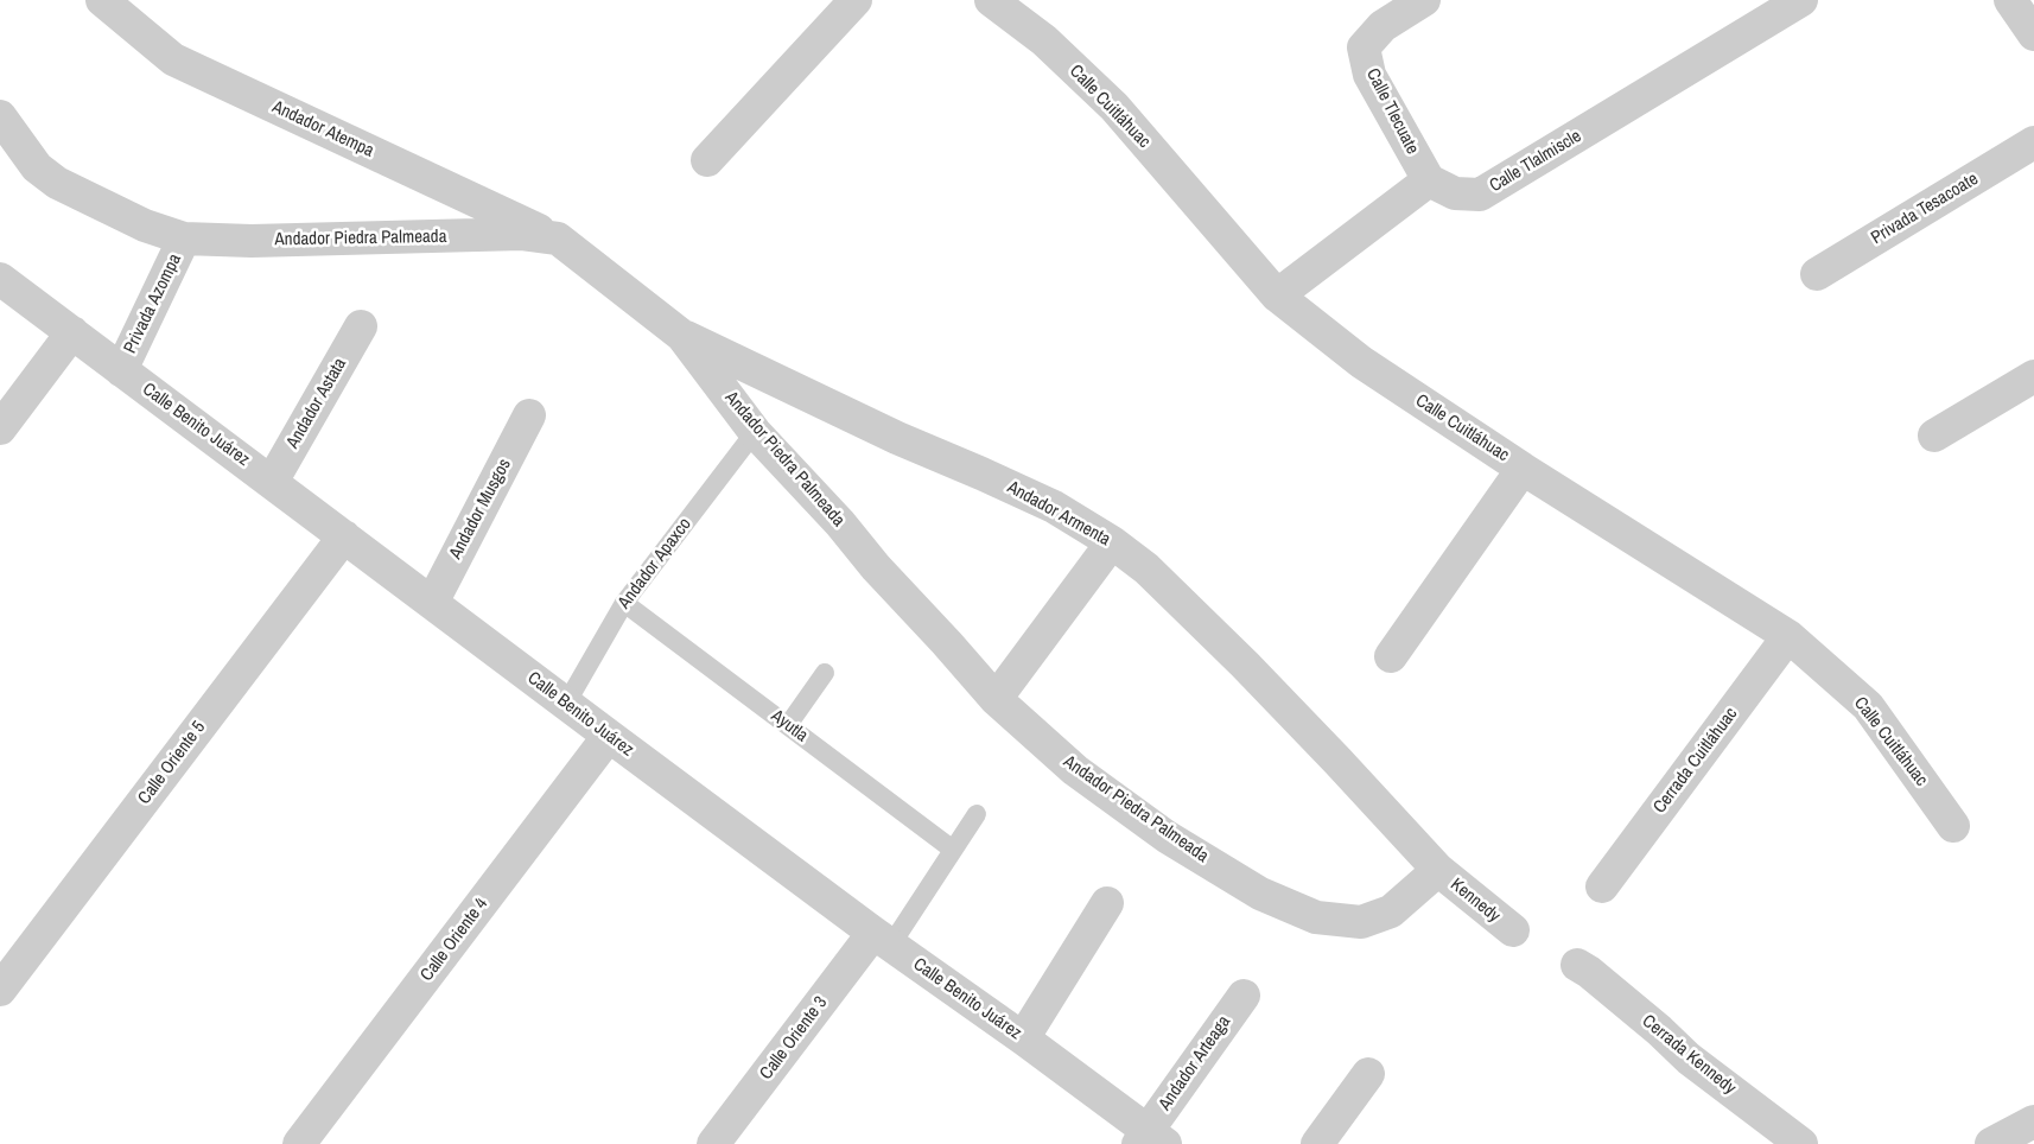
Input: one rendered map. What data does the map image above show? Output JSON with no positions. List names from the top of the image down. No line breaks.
{"streets":{"street":["Calle Cuitláhuac","Calle Tlecuate","Andador Atempa","Calle Tlalmiscle","Privada Tesacoate","Andador Piedra Palmeada","Privada Azompa","Andador Astata","Calle Benito Juárez","Andador Musgos","Andador Armenta","Cerrada Cuitláhuac","Calle Oriente 5","Kennedy","Calle Oriente 4","Calle Oriente 3","Cerrada Kennedy","Andador Arteaga"],"lane":["Andador Apaxco","Ayutla"]},"crossings":[["Calle Cuitláhuac","Cerrada Cuitláhuac"],["Calle Tlecuate","Calle Tlalmiscle"],["Andador Atempa","Andador Piedra Palmeada"],["Andador Piedra Palmeada","Privada Azompa"],["Andador Piedra Palmeada","Andador Armenta"],["Andador Piedra Palmeada","Andador Apaxco"],["Andador Piedra Palmeada","Kennedy"],["Privada Azompa","Calle Benito Juárez"],["Andador Astata","Calle Benito Juárez"],["Calle Benito Juárez","Andador Musgos"],["Calle Benito Juárez","Andador Apaxco"],["Calle Benito Juárez","Calle Oriente 5"],["Calle Benito Juárez","Calle Oriente 4"],["Calle Benito Juárez","Calle Oriente 3"],["Calle Benito Juárez","Andador Arteaga"],["Andador Armenta","Kennedy"],["Andador Apaxco","Ayutla"]]}
